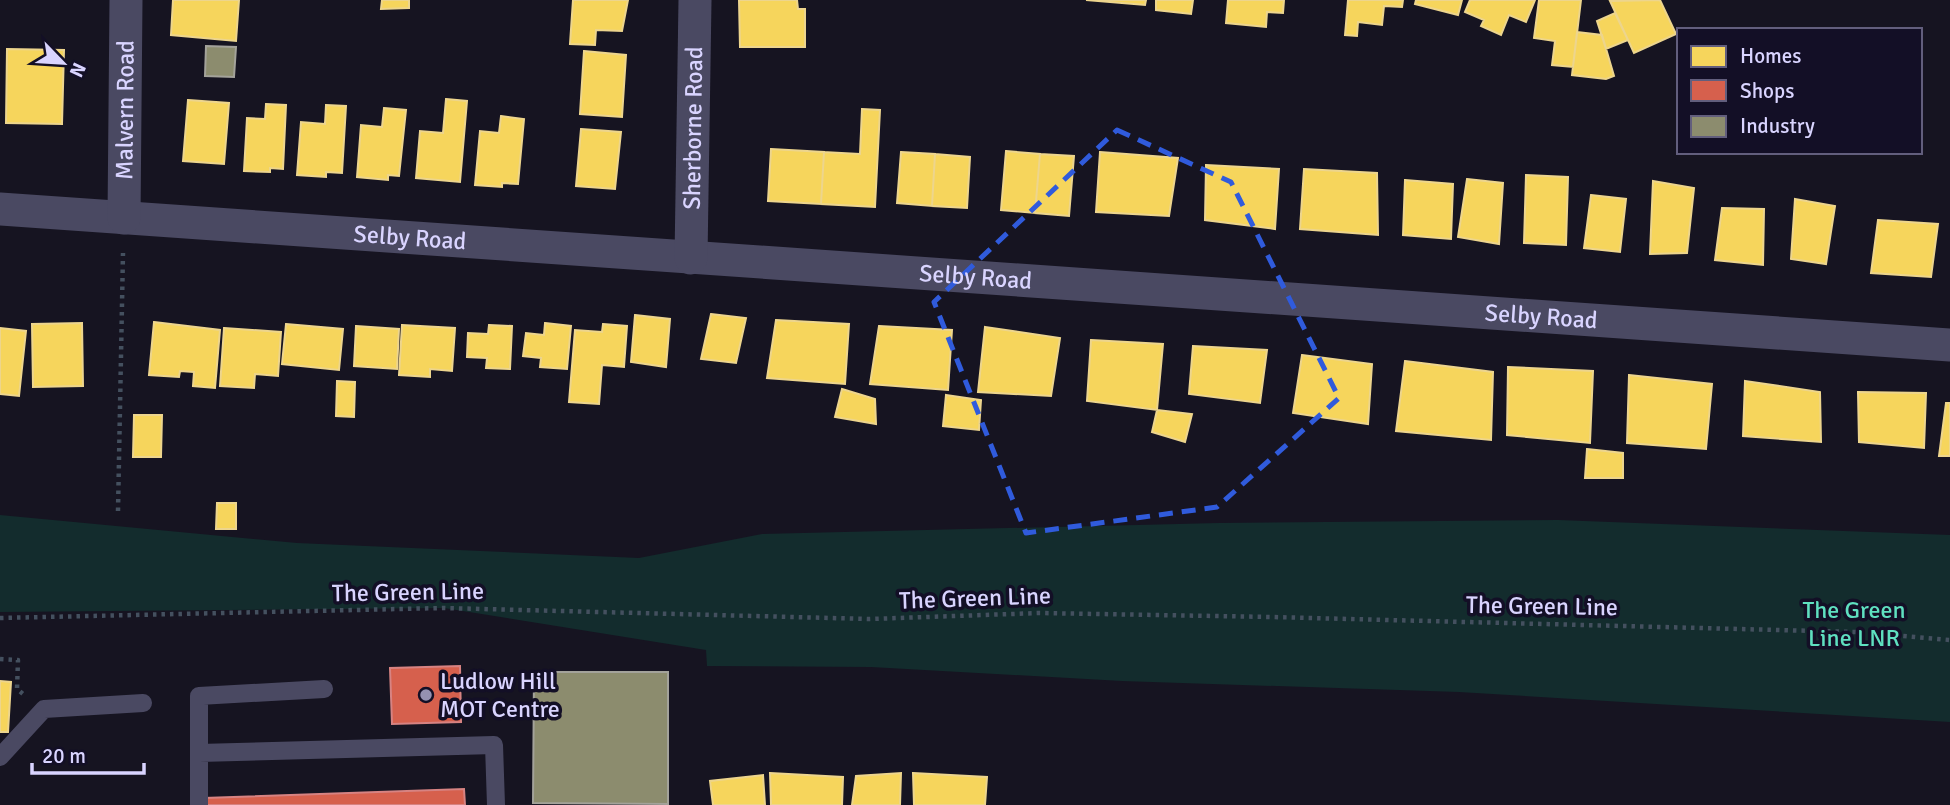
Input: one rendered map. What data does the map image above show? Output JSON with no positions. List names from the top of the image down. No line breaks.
{"streets":{"street":["Malvern Road","Sherborne Road","Selby Road"],"path":["The Green Line"]},"crossings":[["Malvern Road","Selby Road"],["Sherborne Road","Selby Road"]],"parks":["The Green Line LNR"],"places":["Ludlow Hill MOT Centre"],"legend":["Homes","Shops","Industry"],"scale_bar":"20 m","north":"bottom right"}
